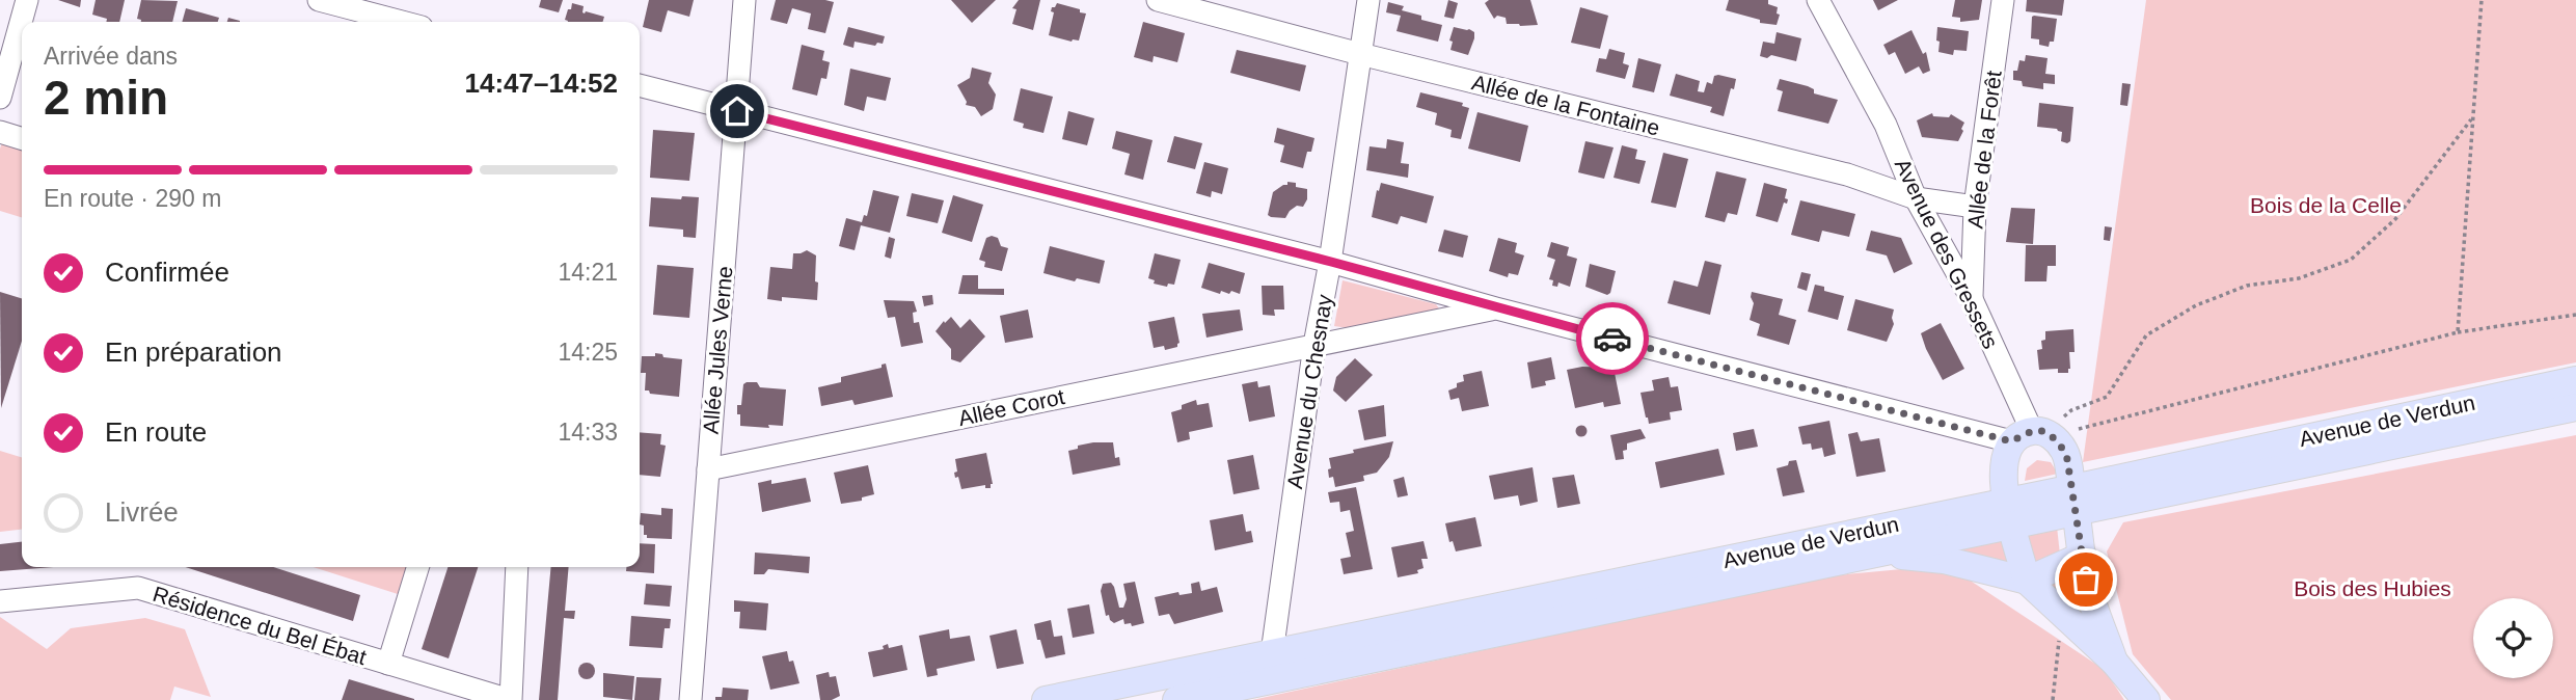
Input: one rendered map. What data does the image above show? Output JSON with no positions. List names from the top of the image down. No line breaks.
{"streets":{"main road":["Avenue de Verdun"],"street":["Allée de la Fontaine","Allée de la Forêt","Avenue des Gressets","Allée Jules Verne","Avenue du Chesnay","Allée Corot","Résidence du Bel Ébat"]},"crossings":[["Allée de la Fontaine","Allée de la Forêt"],["Allée de la Fontaine","Avenue des Gressets"],["Allée de la Fontaine","Avenue du Chesnay"],["Allée de la Forêt","Avenue des Gressets"],["Allée Jules Verne","Allée Corot"],["Avenue du Chesnay","Allée Corot"],["Avenue du Chesnay","Avenue de Verdun"]],"parks":["Bois de la Celle","Bois des Hubies"],"page":{"heading":["2 min","Arrivée dans","14:47–14:52"],"bar":"En route · 290 m","list":[["Confirmée","14:21"],["En préparation","14:25"],["En route","14:33"],"Livrée"]}}
